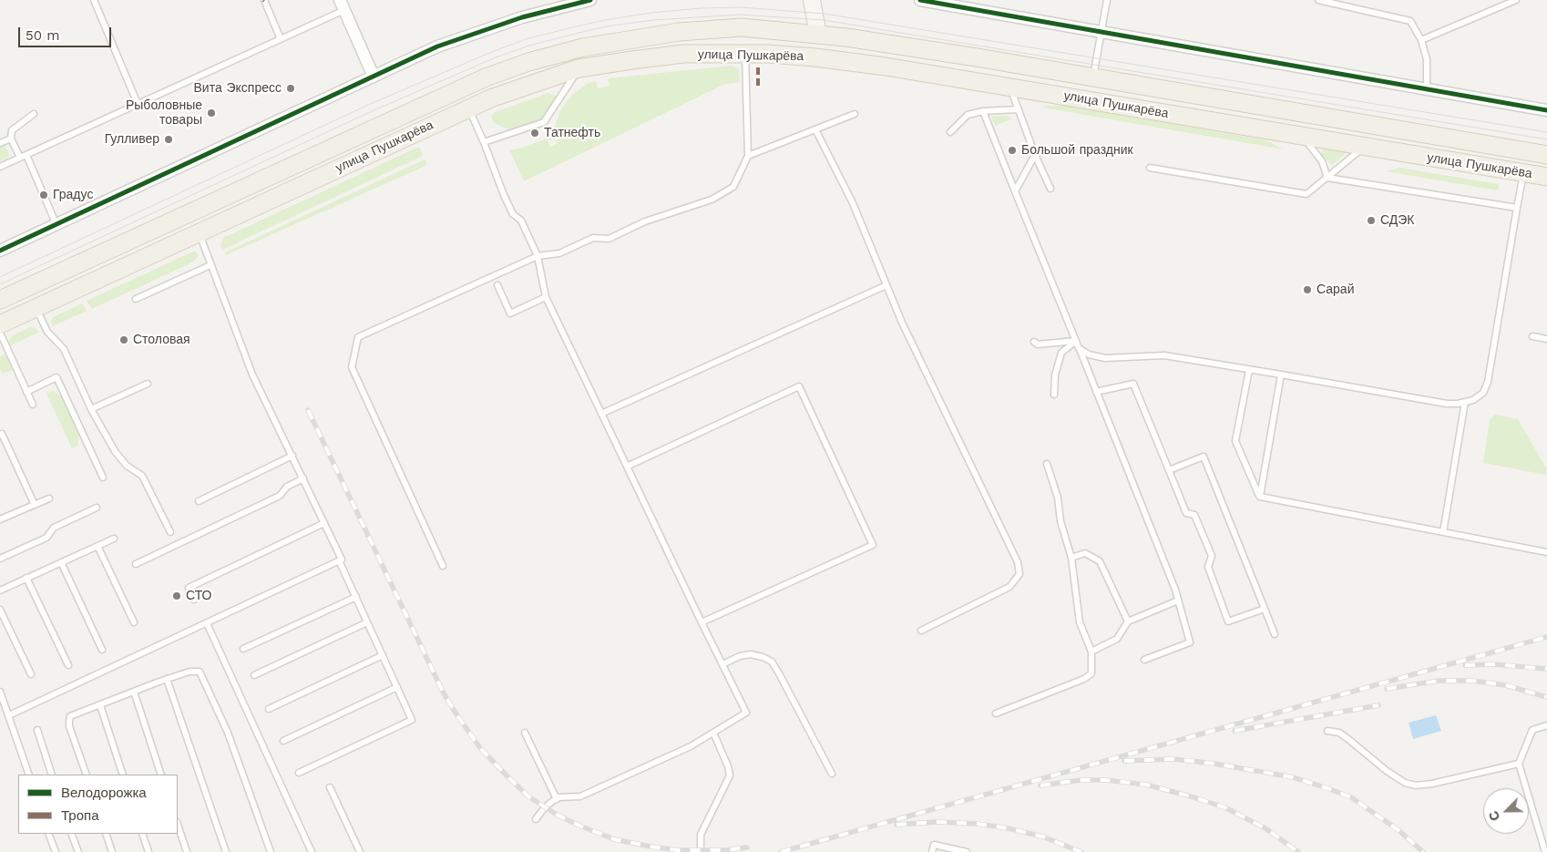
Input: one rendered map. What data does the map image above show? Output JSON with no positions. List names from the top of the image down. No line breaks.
{"streets":{"main road":["улица Пушкарёва"]},"places":["Вита Экспресс","Рыболовные товары","Татнефть","Гулливер","Большой праздник","Градус","СДЭК","Сарай","Столовая","СТО"],"legend":["Велодорожка","Тропа"],"scale_bar":"50 m","north":"bottom left"}
